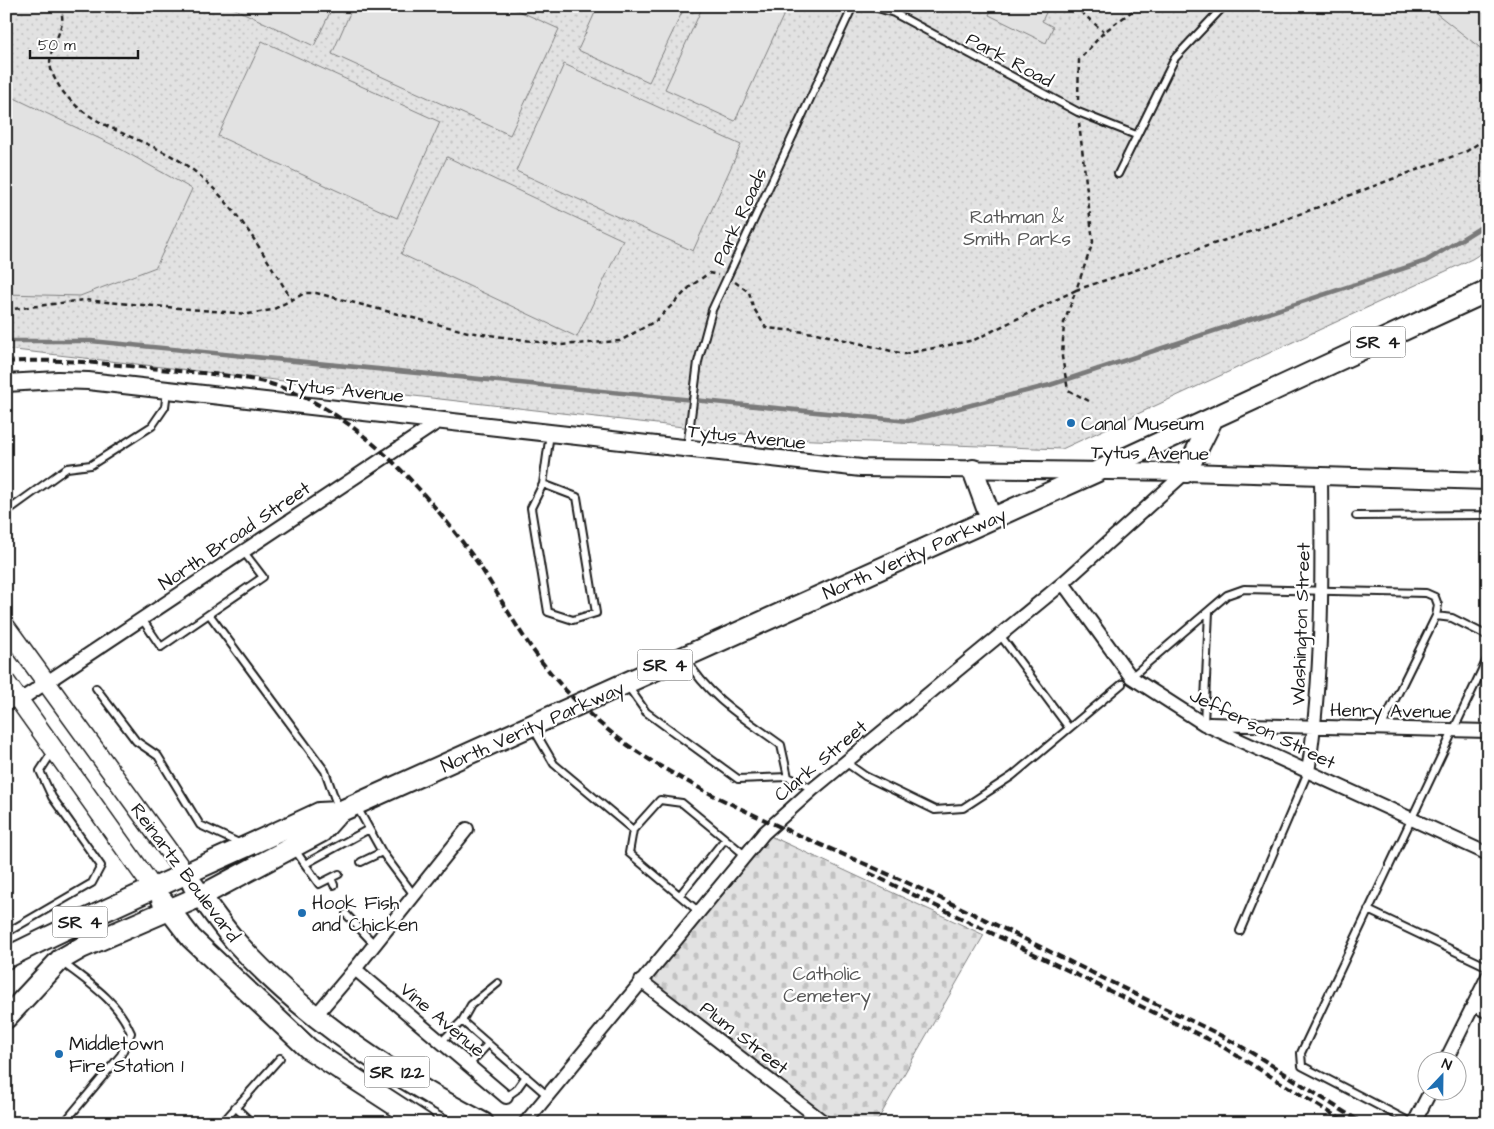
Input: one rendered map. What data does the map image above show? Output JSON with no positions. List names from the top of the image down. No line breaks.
{"streets":{"main road":["SR 4","North Verity Parkway","Reinartz Boulevard","SR 122"],"street":["Tytus Avenue","North Broad Street","Washington Street","Henry Avenue","Jefferson Street","Clark Street","Vine Avenue","Plum Street"],"lane":["Park Road","Park Roads"]},"crossings":[["Park Roads","Tytus Avenue"],["SR 4","North Verity Parkway"],["SR 4","Reinartz Boulevard"],["Tytus Avenue","North Broad Street"],["Tytus Avenue","North Verity Parkway"],["Tytus Avenue","Washington Street"],["Tytus Avenue","Clark Street"],["North Broad Street","Reinartz Boulevard"],["North Verity Parkway","Reinartz Boulevard"],["Washington Street","Henry Avenue"],["Washington Street","Jefferson Street"],["Henry Avenue","Jefferson Street"],["Jefferson Street","Clark Street"],["Clark Street","Plum Street"]],"parks":["Rathman & Smith Parks","Catholic Cemetery"],"places":["Canal Museum","Hook Fish and Chicken","Middletown Fire Station 1"],"scale_bar":"50 m","north":"top"}
